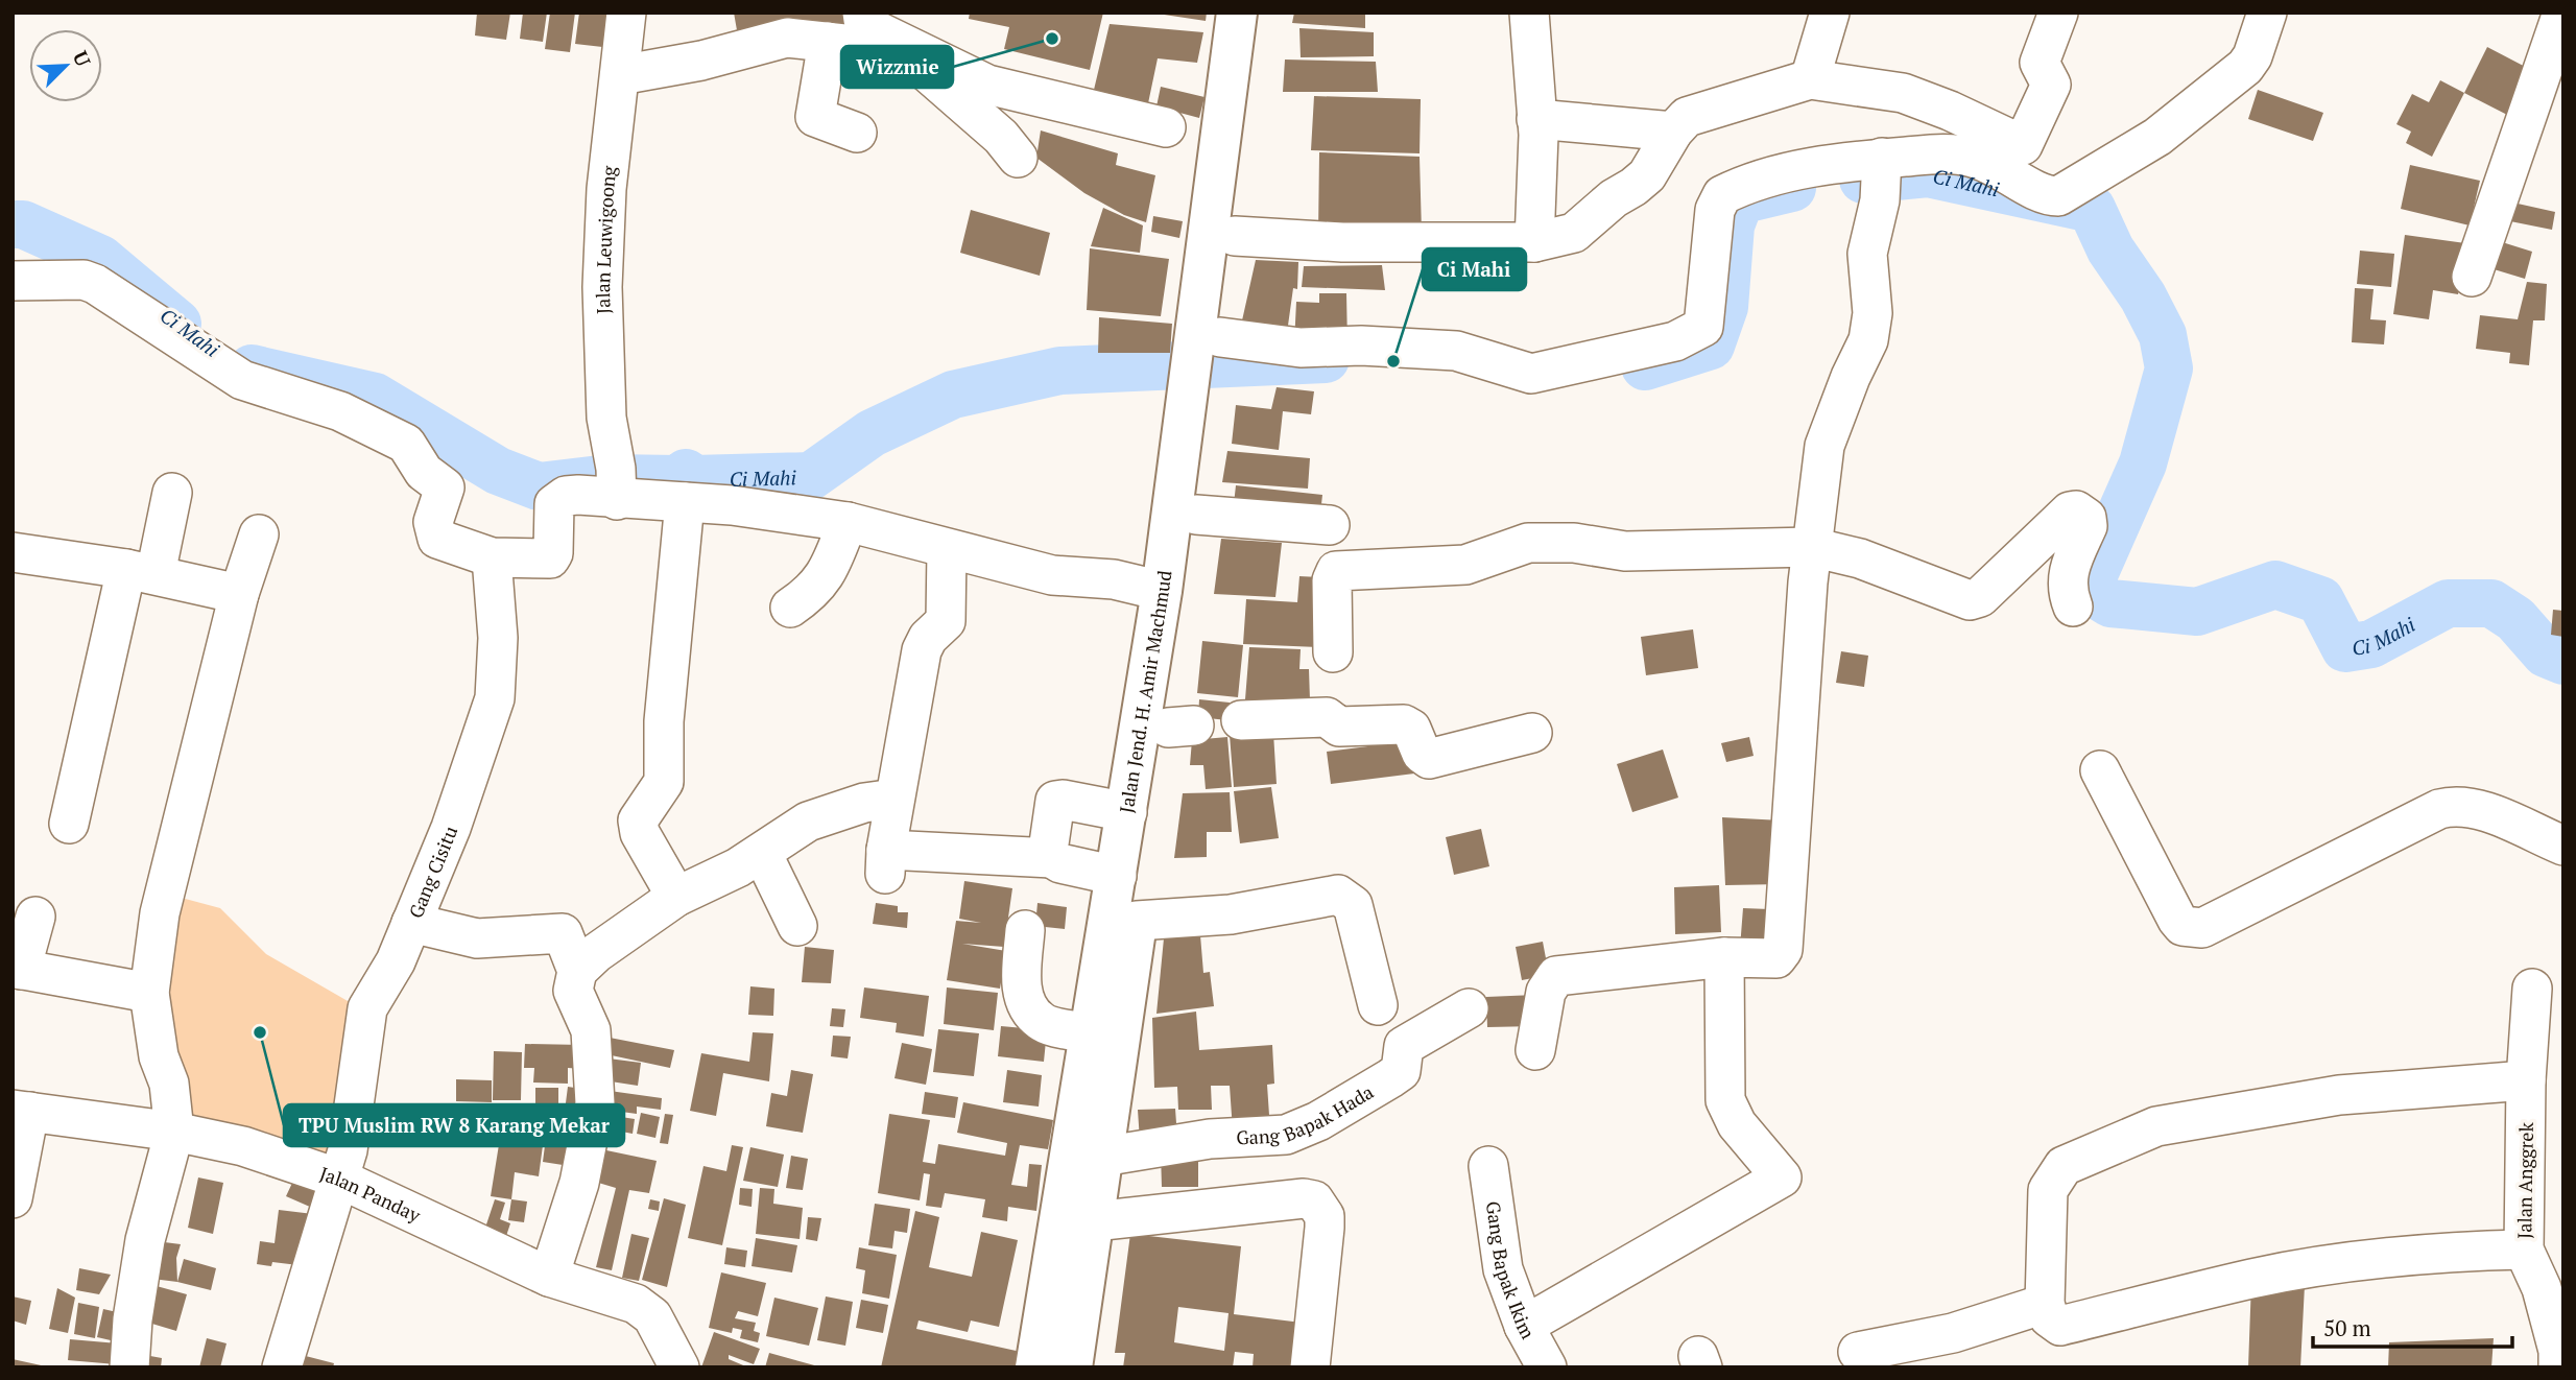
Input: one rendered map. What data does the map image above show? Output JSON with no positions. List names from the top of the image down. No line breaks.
{"streets":{"highway":["Jalan Jend. H. Amir Machmud"],"street":["Jalan Leuwigoong","Gang Cisitu","Gang Bapak Hada","Jalan Anggrek","Jalan Panday","Gang Bapak Ikim"]},"crossings":[["Jalan Jend. H. Amir Machmud","Gang Bapak Hada"],["Gang Cisitu","Jalan Panday"]],"water":["Ci Mahi"],"places":["Wizzmie","Ci Mahi","TPU Muslim RW 8 Karang Mekar"],"scale_bar":"50 m","north":"top right"}
